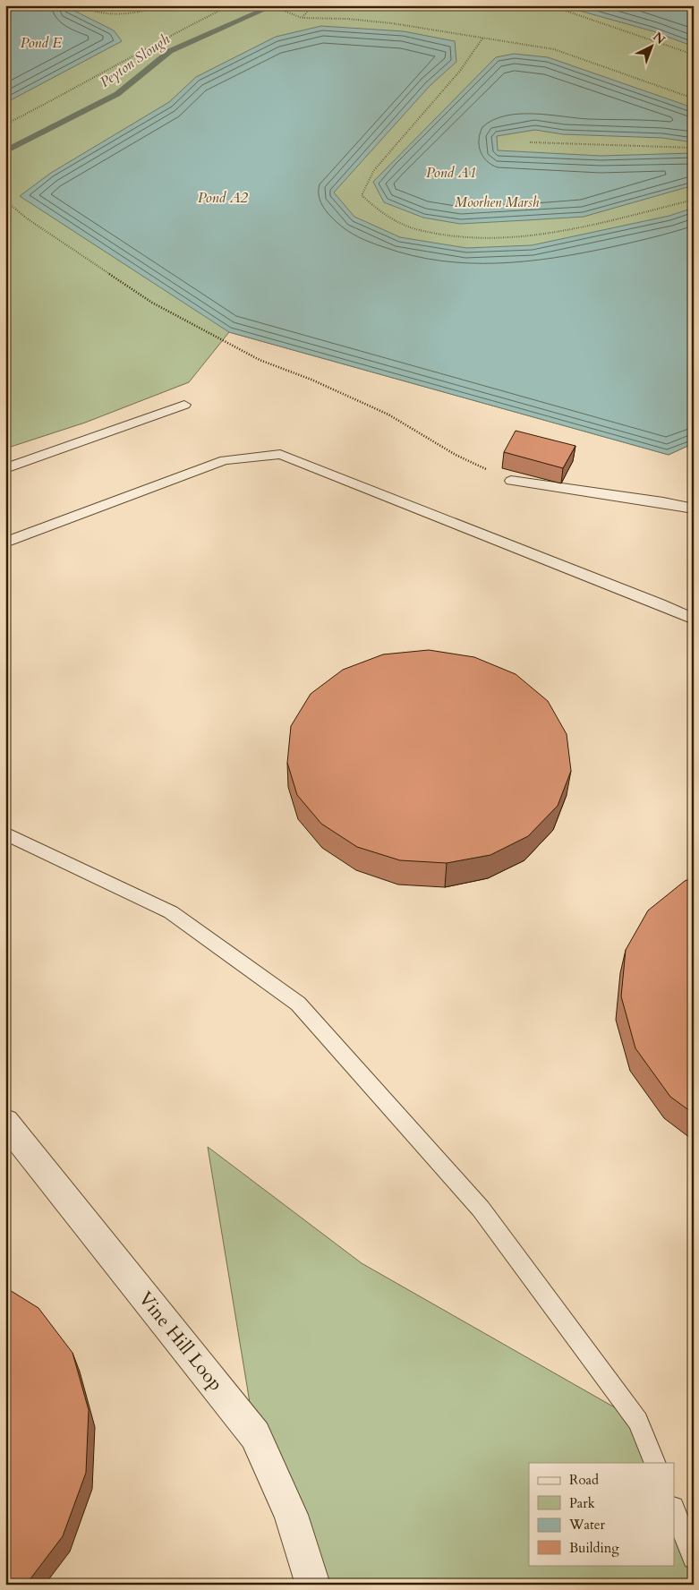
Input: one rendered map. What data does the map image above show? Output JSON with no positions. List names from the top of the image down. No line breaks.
{"streets":{"street":["Vine Hill Loop"]},"water":["Pond E","Peyton Slough","Pond A1","Pond A2"],"parks":["Moorhen Marsh"],"legend":["Road","Park","Water","Building"],"north":"top right"}
